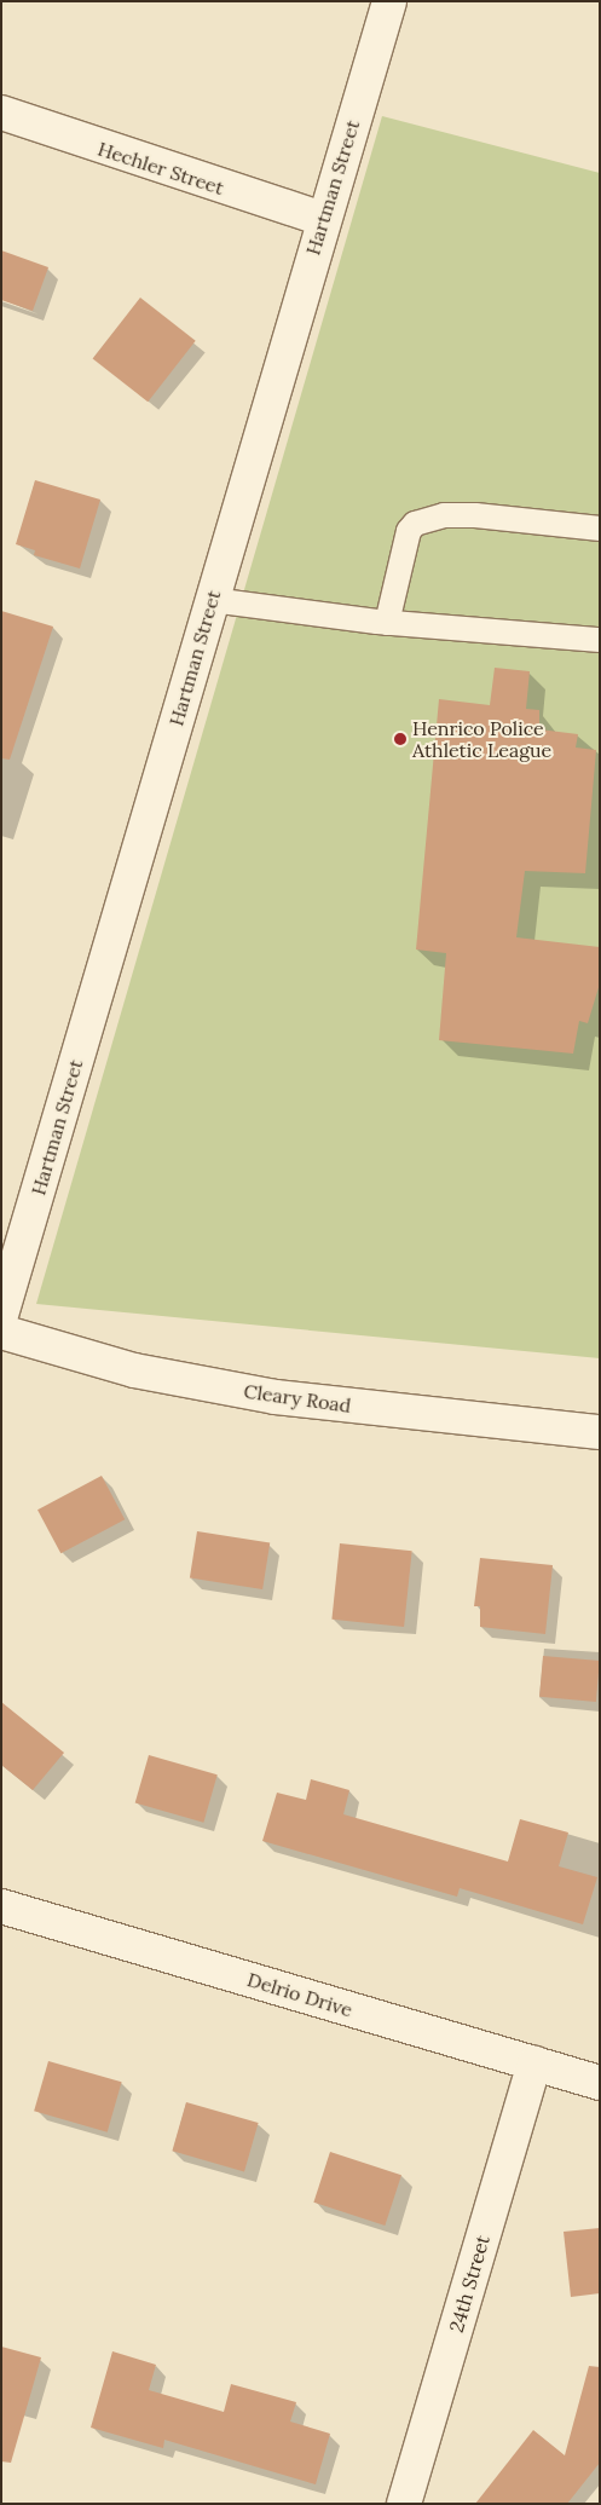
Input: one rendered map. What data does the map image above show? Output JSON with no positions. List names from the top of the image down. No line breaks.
{"streets":{"street":["Hechler Street","Hartman Street","Cleary Road","Delrio Drive","24th Street"]},"crossings":[["Hechler Street","Hartman Street"],["Delrio Drive","24th Street"]],"places":["Henrico Police Athletic League"]}
